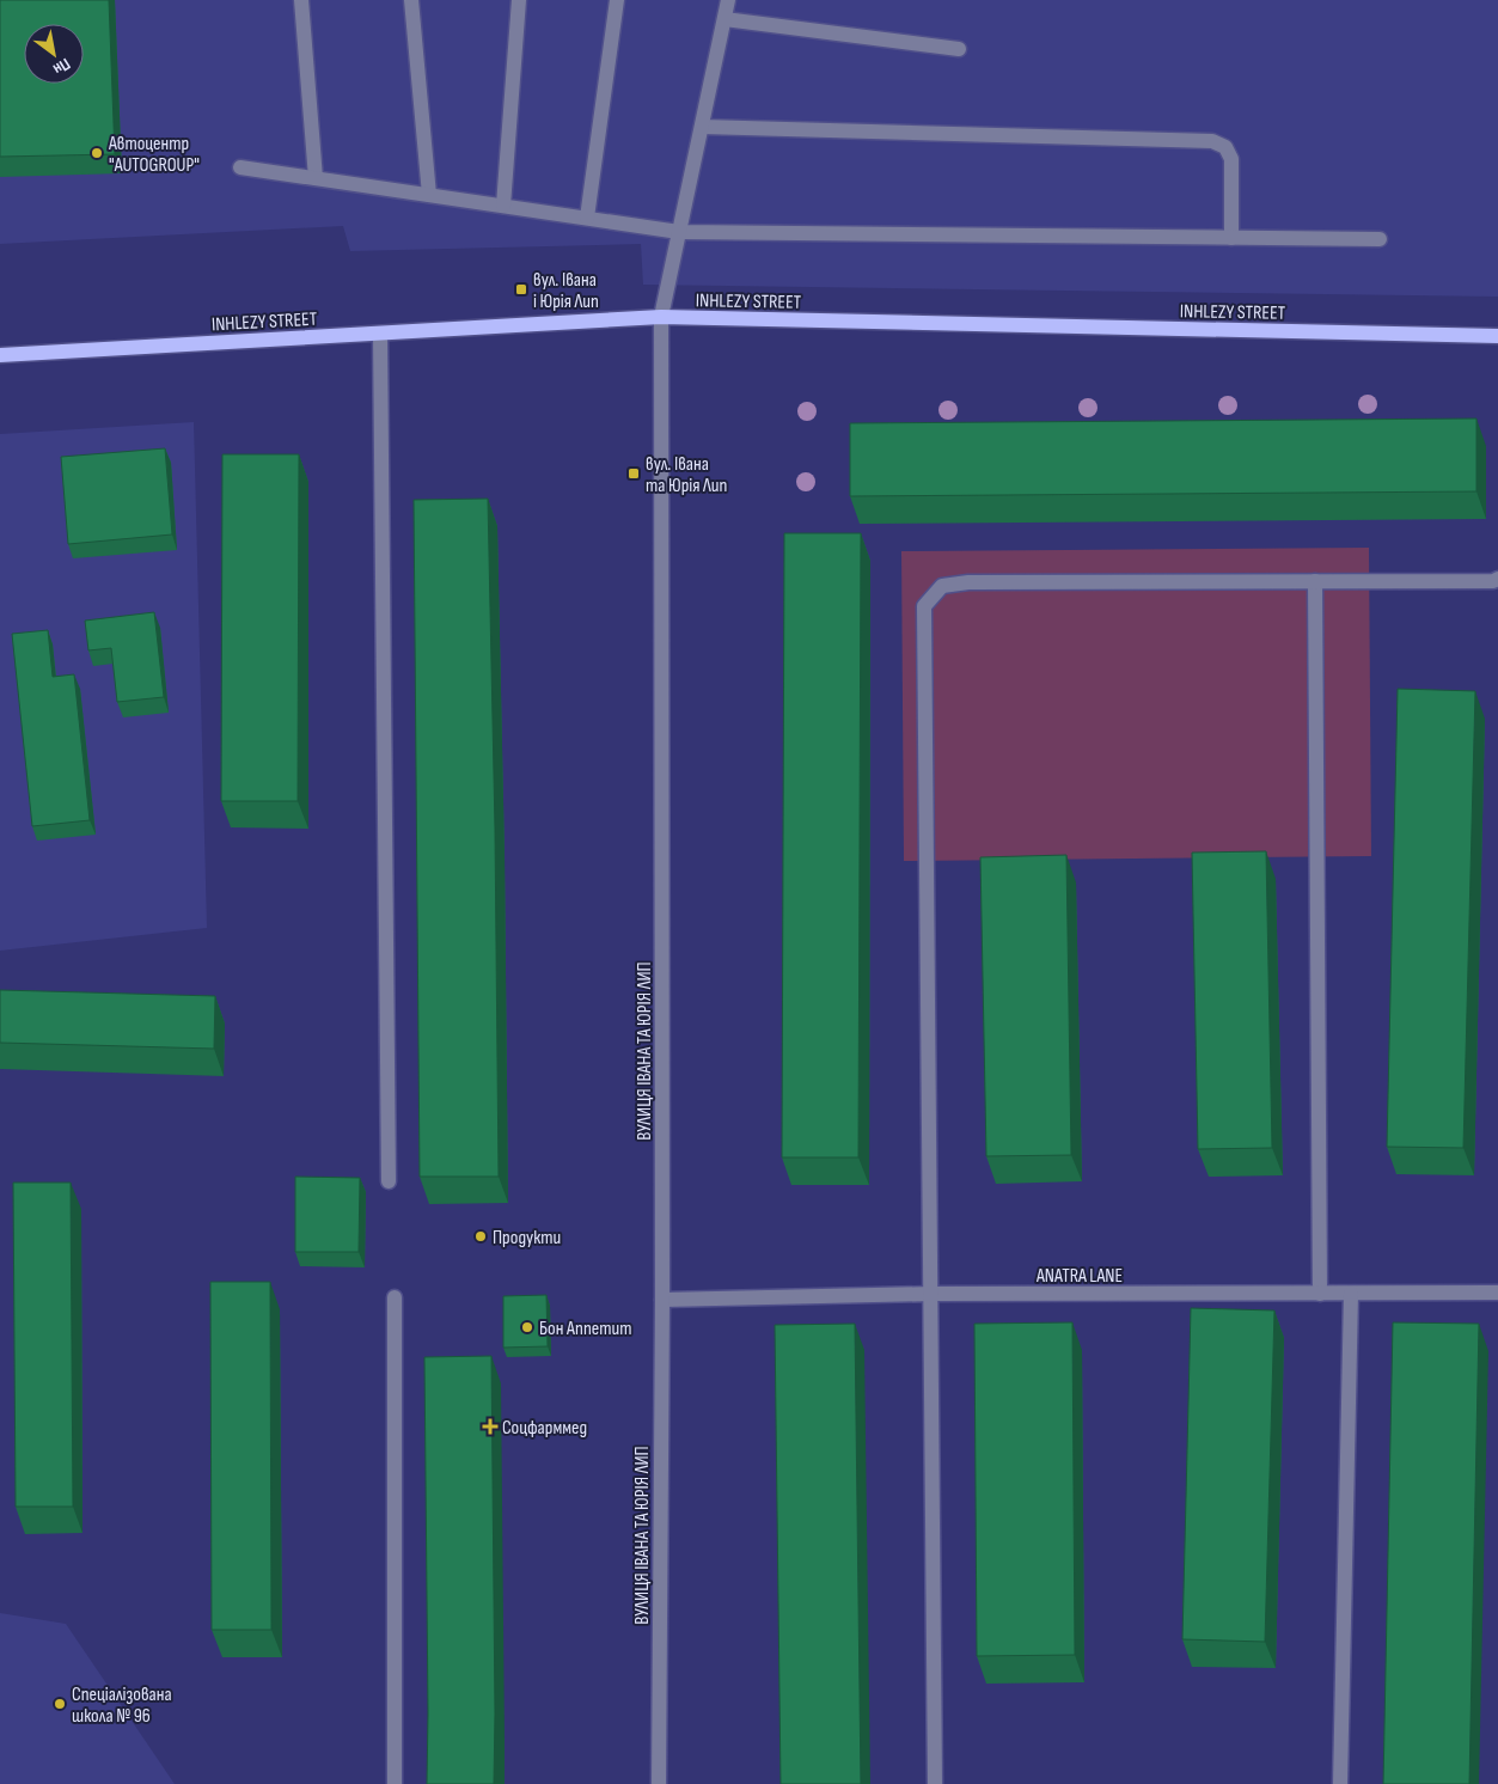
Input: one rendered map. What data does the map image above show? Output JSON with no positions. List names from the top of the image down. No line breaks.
{"streets":{"main road":["INHLEZY STREET"],"street":["ВУЛИЦЯ ІВАНА ТА ЮРІЯ ЛИП","ANATRA LANE"]},"crossings":[["INHLEZY STREET","ВУЛИЦЯ ІВАНА ТА ЮРІЯ ЛИП"],["ВУЛИЦЯ ІВАНА ТА ЮРІЯ ЛИП","ANATRA LANE"]],"places":{"other":["Автоцентр \"AUTOGROUP\"","Продукти","Бон Аппетит","Спеціалізована школа № 96"],"transit":["вул. Івана і Юрія Лип","вул. Івана та Юрія Лип"],"health":["Соцфарммед"]},"north":"bottom right"}
